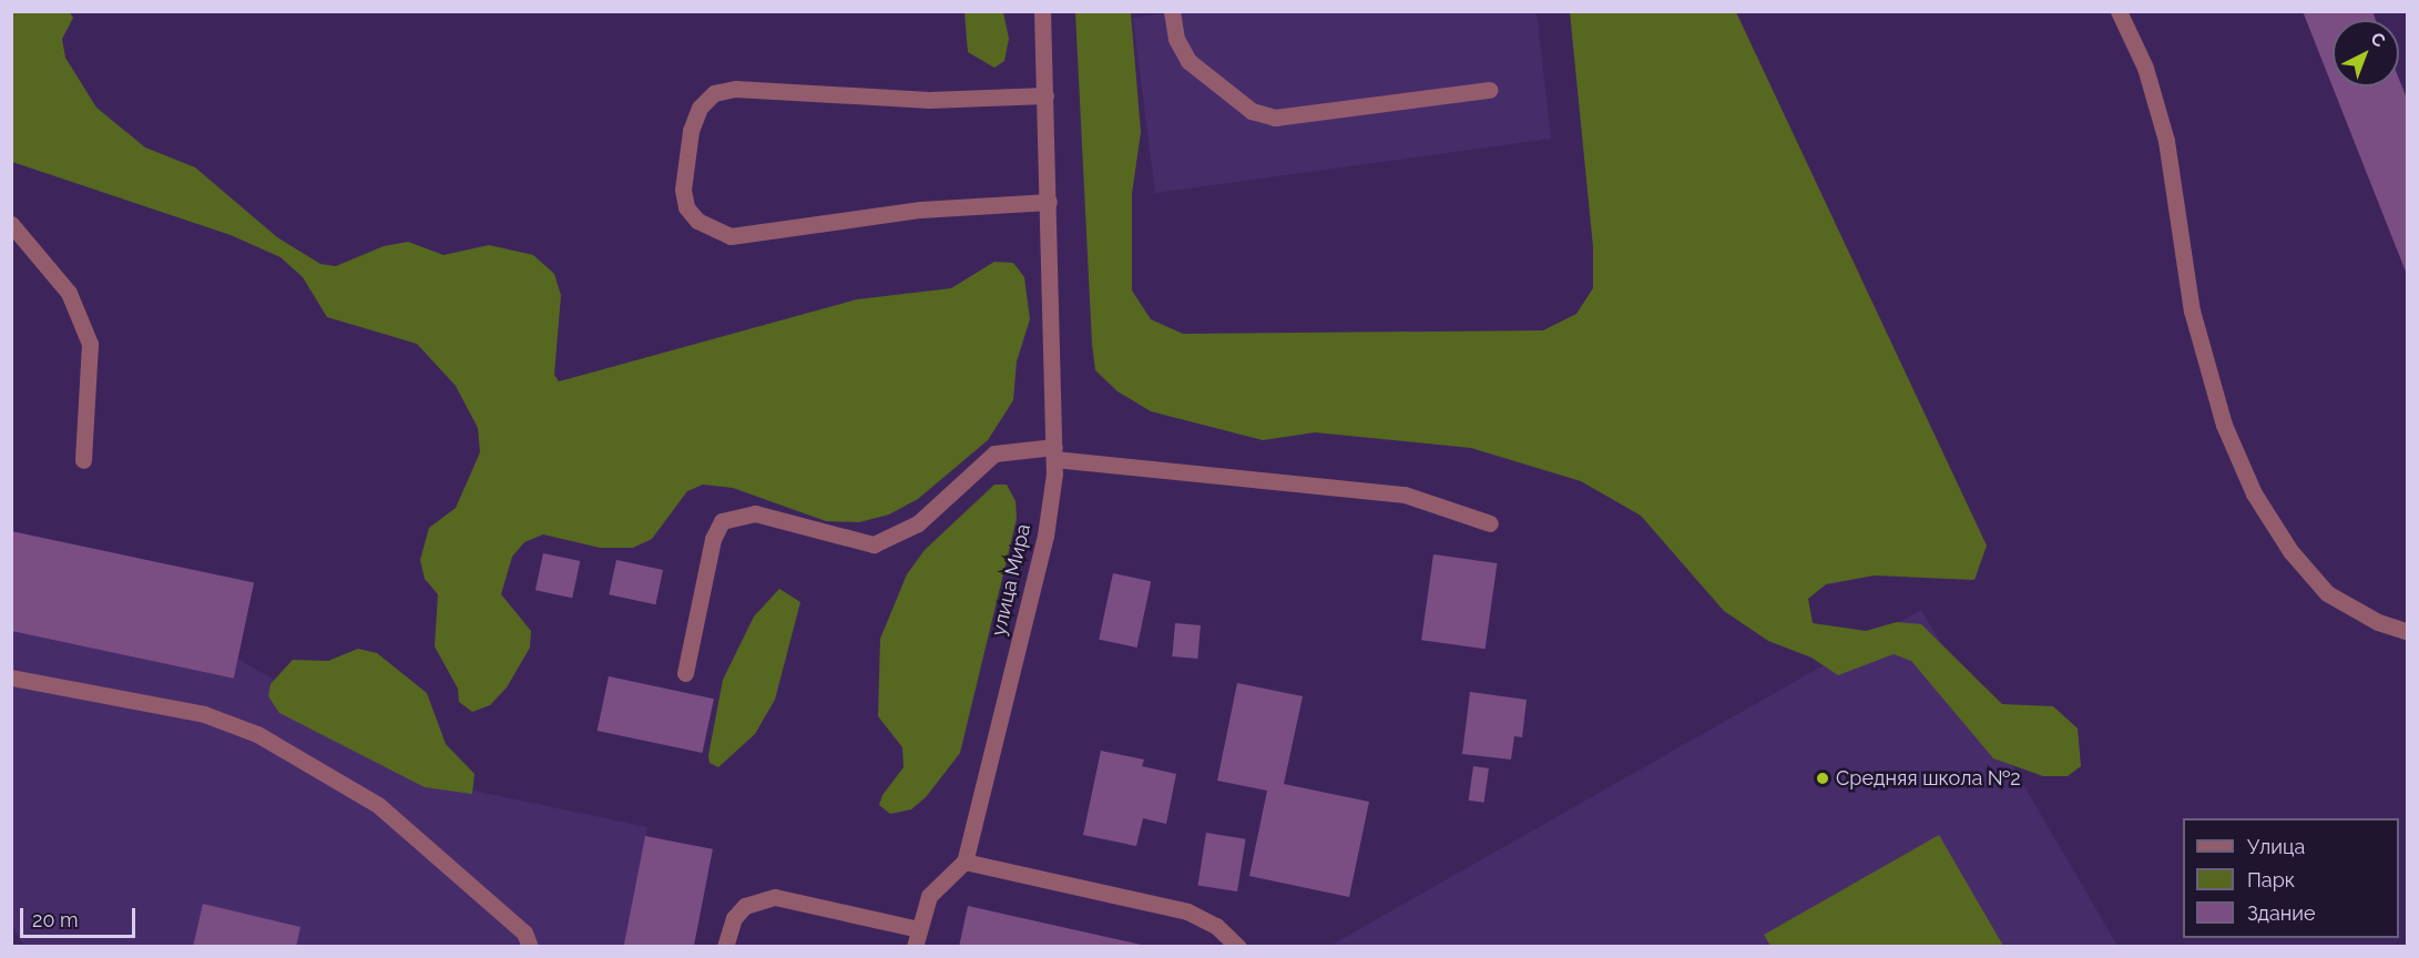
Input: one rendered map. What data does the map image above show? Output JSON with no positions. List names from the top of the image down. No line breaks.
{"streets":{"street":["улица Мира"]},"places":["Средняя школа №2"],"legend":["Улица","Парк","Здание"],"scale_bar":"20 m","north":"top right"}
